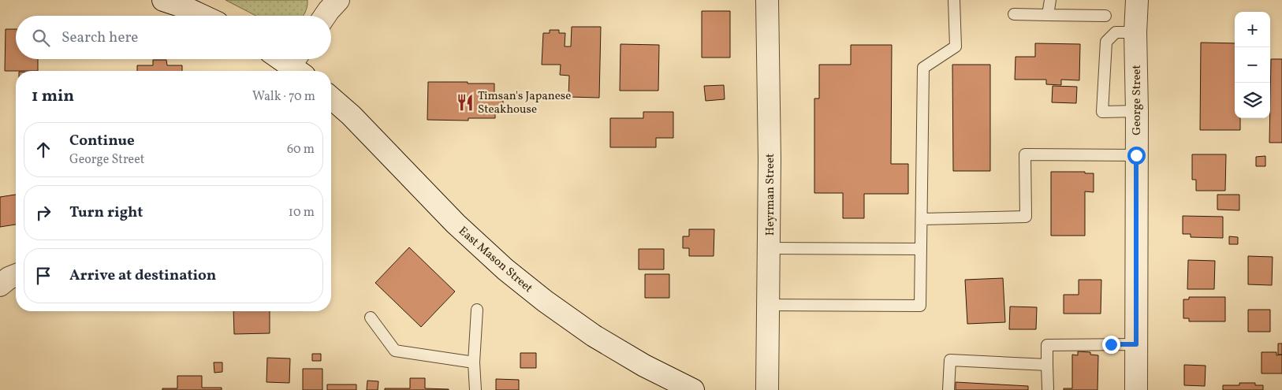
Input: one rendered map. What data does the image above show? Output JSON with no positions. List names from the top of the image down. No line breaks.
{"streets":{"street":["George Street","Heyrman Street","East Mason Street"]},"places":{"restaurant":["Timsan's Japanese Steakhouse"]},"page":{"map_buttons":["+","−"],"search":"Search here","heading":["1 min","Walk · 70 m"],"list":[["Continue","George Street","60 m"],["Turn right","10 m"],"Arrive at destination"]}}
